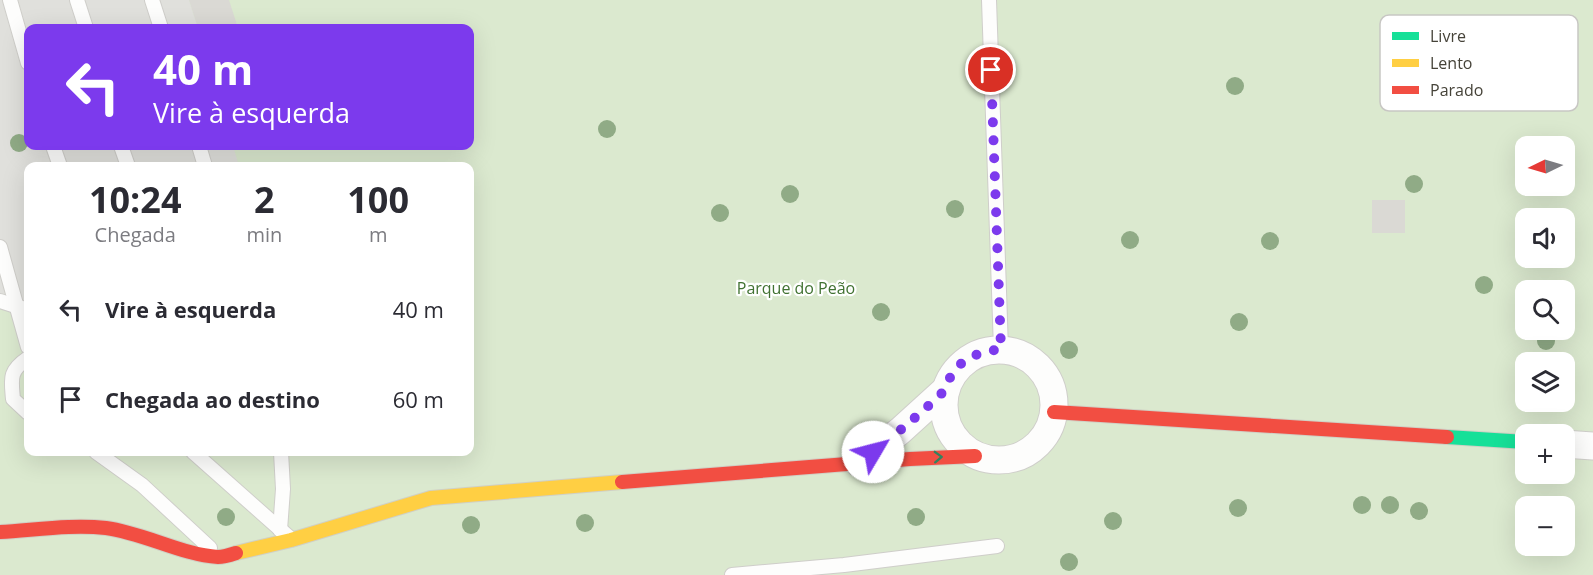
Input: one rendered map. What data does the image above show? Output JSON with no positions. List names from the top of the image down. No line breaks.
{"parks":["Parque do Peão"],"legend":["Livre","Lento","Parado"],"north":"left","page":{"turn":["40 m","Vire à esquerda"],"map_buttons":["+","−"],"eta":["10:24","Chegada","2","min","100","m"],"list":[{"name":"Vire à esquerda","value":"40 m"},{"name":"Chegada ao destino","value":"60 m"}]}}
